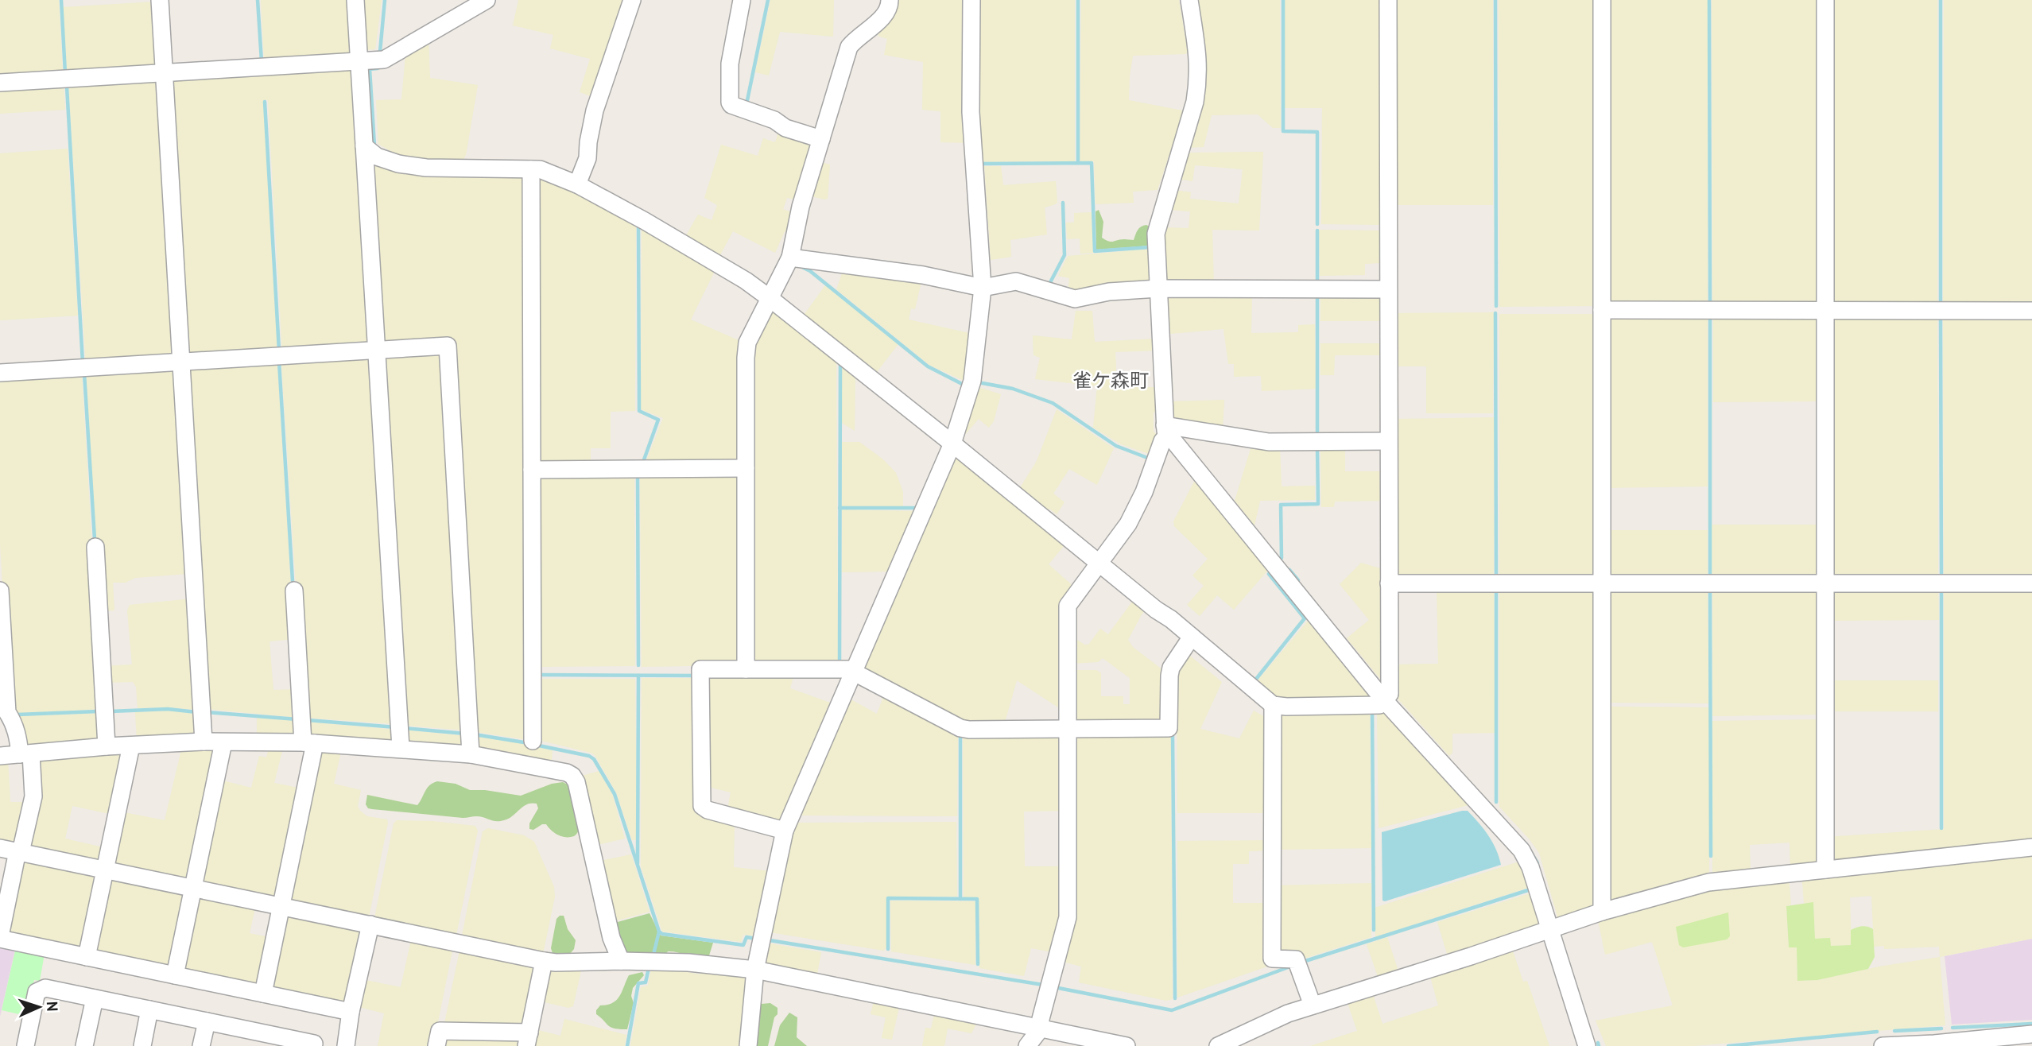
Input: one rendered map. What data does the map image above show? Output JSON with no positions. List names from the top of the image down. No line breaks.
{"districts":["雀ケ森町"],"north":"right"}
